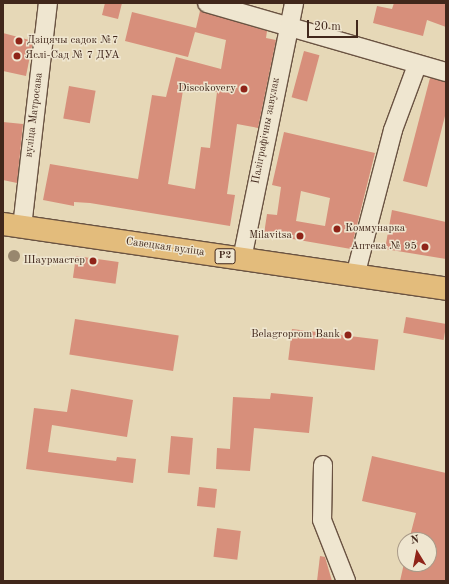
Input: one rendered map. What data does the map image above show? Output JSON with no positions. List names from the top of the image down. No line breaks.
{"streets":{"main road":["Савецкая вуліца","Р2"],"street":["вуліца Матросава","Паліграфічны завулак"]},"crossings":[["вуліца Матросава","Савецкая вуліца"],["Паліграфічны завулак","Савецкая вуліца"]],"places":["Дзіцячы садок №7","Яслі-Сад № 7 ДУА","Discokovery","Коммунарка","Milavitsa","Аптека № 95","Шаурмастер","Belagroprom Bank"],"scale_bar":"20 m","north":"top"}
